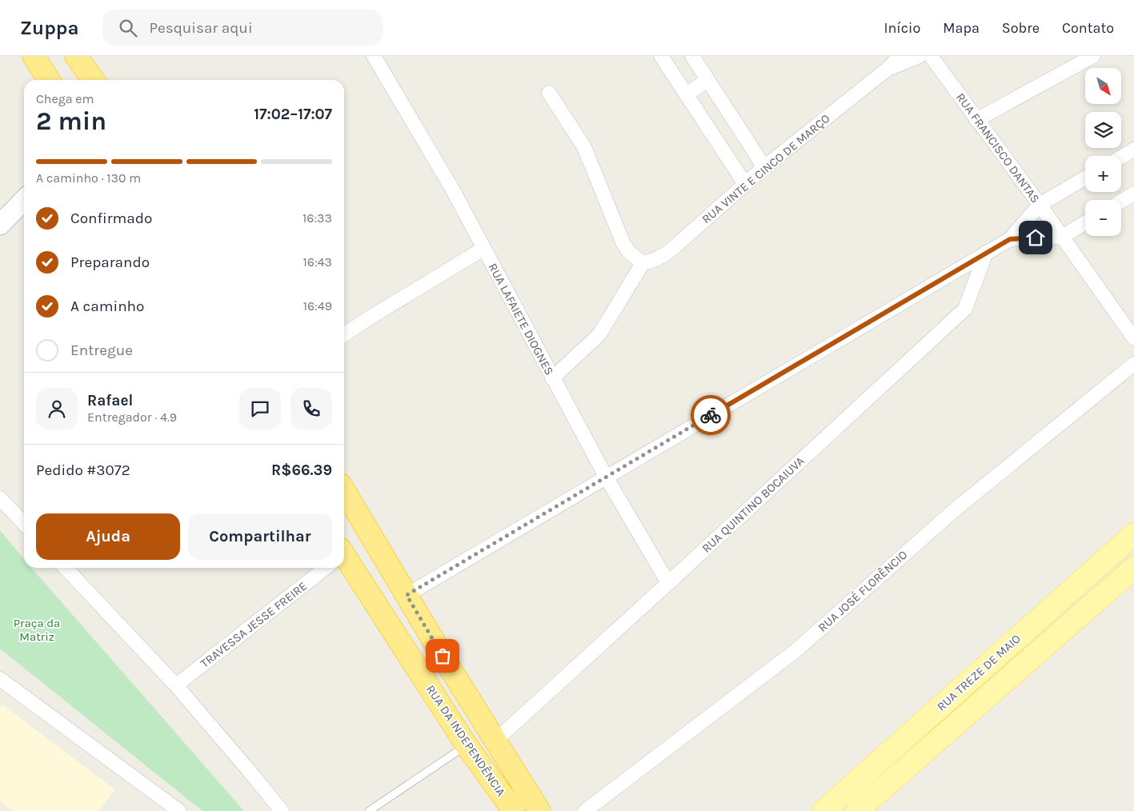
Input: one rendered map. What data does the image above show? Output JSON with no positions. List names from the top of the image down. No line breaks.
{"streets":{"highway":["RUA DA INDEPENDÊNCIA"],"main road":["RUA TREZE DE MAIO"],"street":["RUA FRANCISCO DANTAS","RUA VINTE E CINCO DE MARÇO","RUA LAFAIETE DIOGNES","RUA QUINTINO BOCAIUVA","RUA JOSÉ FLORÊNCIO","TRAVESSA JESSE FREIRE"]},"crossings":[["RUA LAFAIETE DIOGNES","RUA QUINTINO BOCAIUVA"],["RUA QUINTINO BOCAIUVA","RUA DA INDEPENDÊNCIA"]],"parks":["Praça da Matriz"],"north":"bottom right","page":{"header":"Zuppa","search":"Pesquisar aqui","nav":["Início","Mapa","Sobre","Contato"],"map_buttons":["+","−"],"heading":["2 min","Chega em","17:02–17:07"],"panel":["Rafael","Entregador · 4.9","Pedido #3072","R$66.39"],"bar":"A caminho · 130 m","list":[["Confirmado","16:33"],["Preparando","16:43"],["A caminho","16:49"],"Entregue"],"buttons":["Ajuda","Compartilhar"]}}
